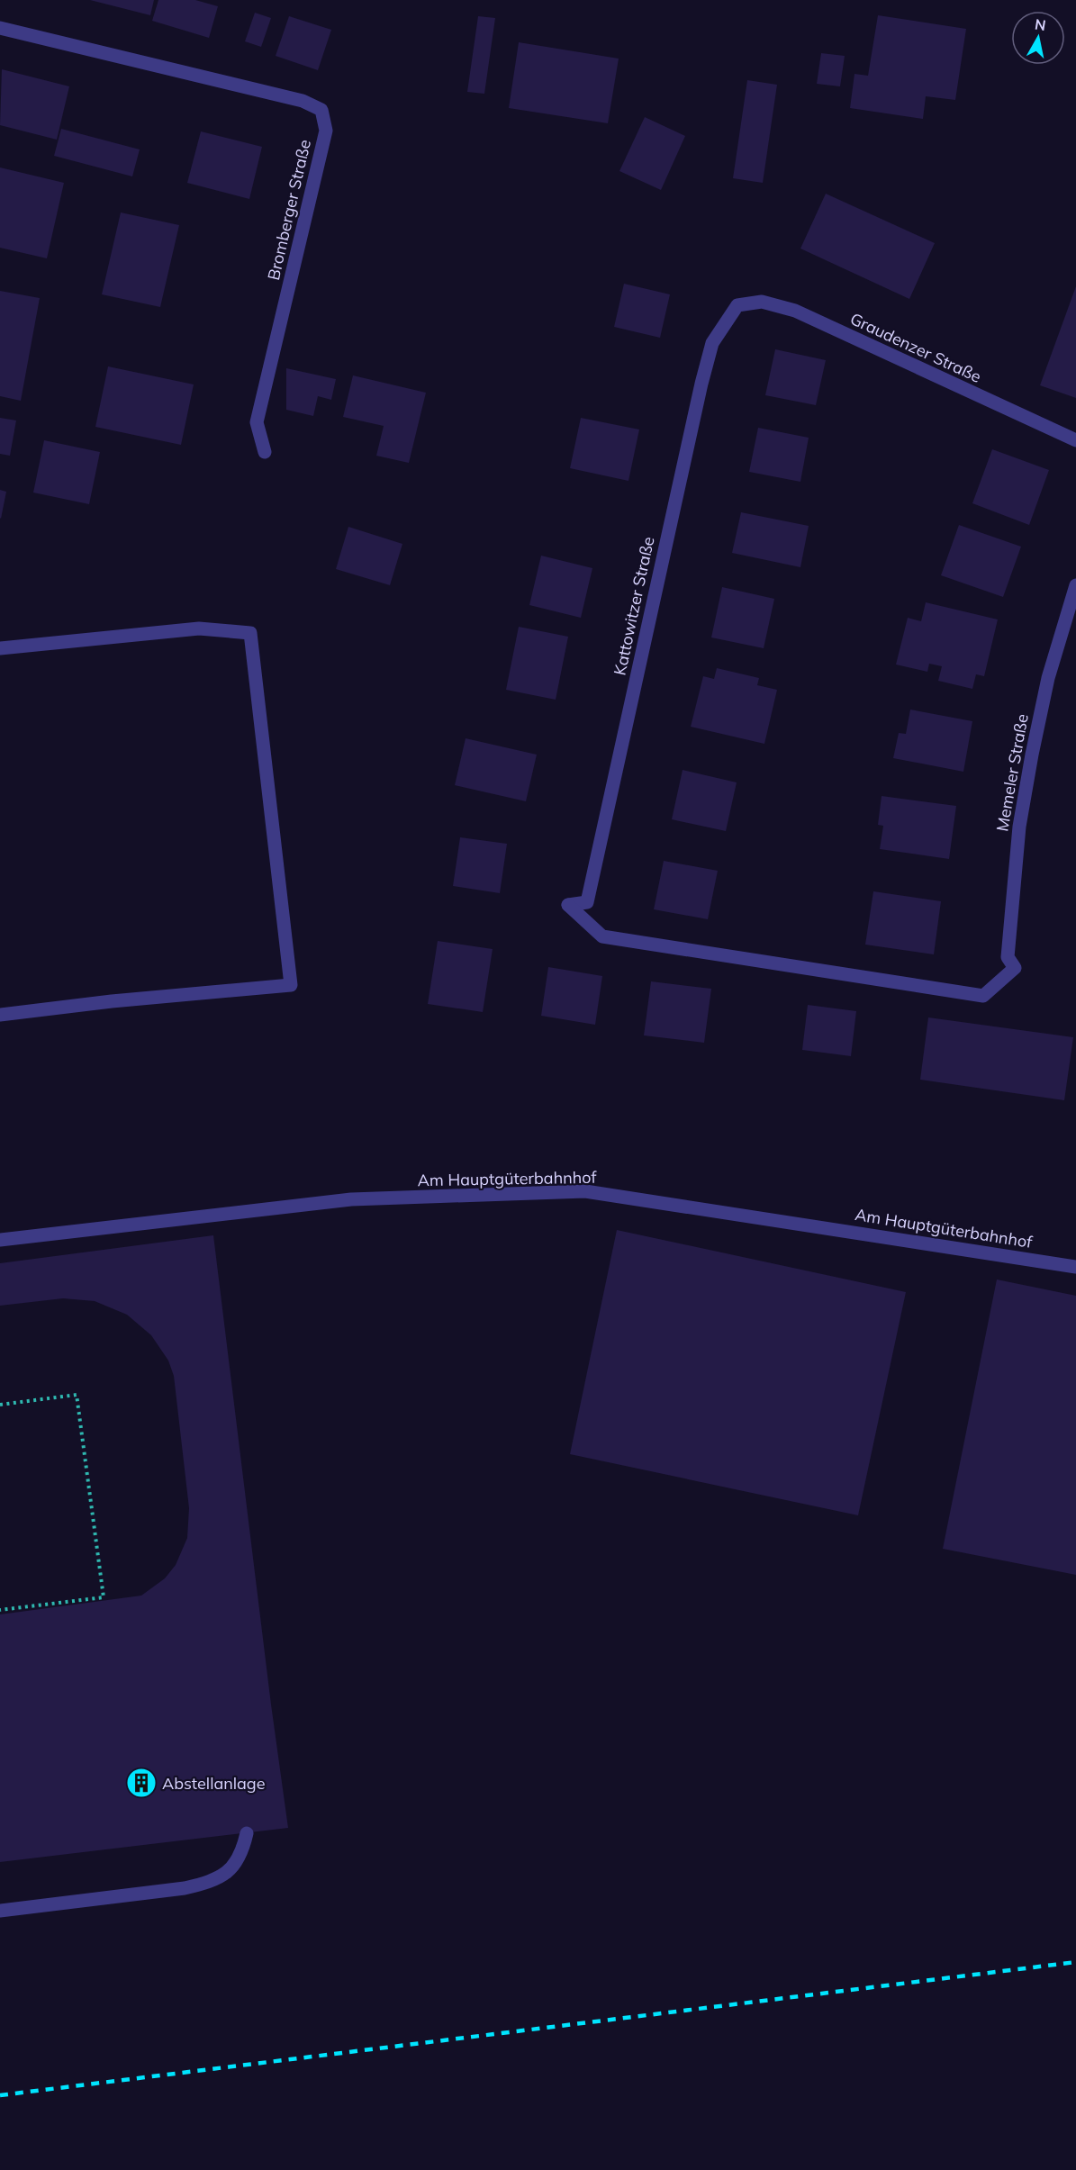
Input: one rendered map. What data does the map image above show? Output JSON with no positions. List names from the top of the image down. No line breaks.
{"streets":{"street":["Bromberger Straße","Graudenzer Straße","Kattowitzer Straße","Memeler Straße","Am Hauptgüterbahnhof"]},"crossings":[["Graudenzer Straße","Kattowitzer Straße"],["Kattowitzer Straße","Memeler Straße"]],"places":{"building":["Abstellanlage"]},"north":"top"}
